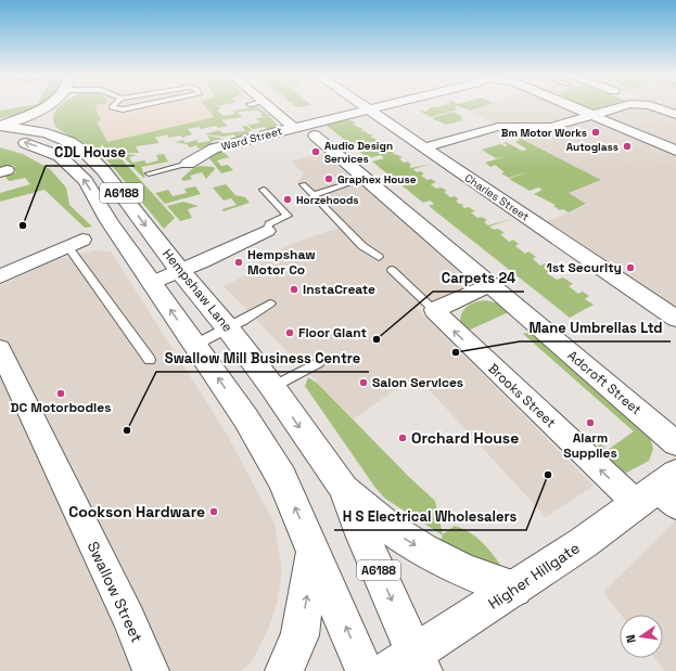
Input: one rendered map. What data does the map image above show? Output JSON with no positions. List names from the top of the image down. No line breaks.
{"streets":{"main road":["A6188","Hempshaw Lane","Higher Hillgate"],"street":["Ward Street","Charles Street","Adcroft Street","Brooks Street","Swallow Street"]},"crossings":[["Ward Street","Charles Street"],["Hempshaw Lane","Higher Hillgate"],["Brooks Street","Higher Hillgate"]],"one_way":["Brooks Street"],"places":["Bm Motor Works","Autoglass","Audio Design Services","Graphex House","Horzehoods","CDL House","Hempshaw Motor Co","1st Security","InstaCreate","Floor Giant","Carpets 24","Mane Umbrellas Ltd","Salon Services","DC Motorbodies","Alarm Supplies","Swallow Mill Business Centre","Orchard House","H S Electrical Wholesalers","Cookson Hardware"],"north":"left"}
